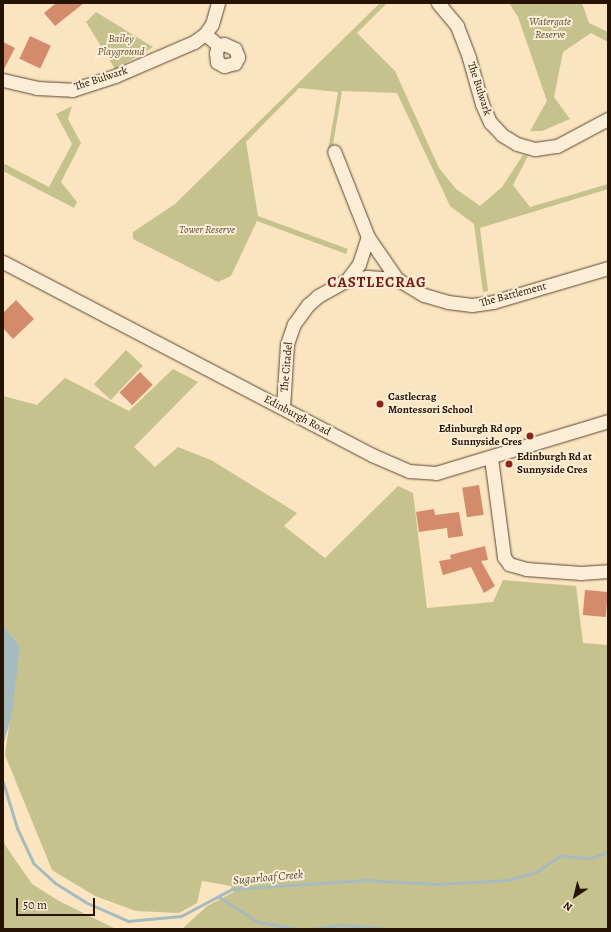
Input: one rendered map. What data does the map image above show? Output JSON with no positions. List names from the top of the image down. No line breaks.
{"streets":{"street":["The Bulwark","The Battlement","The Citadel","Edinburgh Road"]},"crossings":[["The Battlement","The Citadel"],["The Citadel","Edinburgh Road"]],"districts":["CASTLECRAG"],"water":["Sugarloaf Creek"],"parks":["Watergate Reserve","Bailey Playground","Tower Reserve"],"places":["Castlecrag Montessori School","Edinburgh Rd opp Sunnyside Cres","Edinburgh Rd at Sunnyside Cres"],"scale_bar":"50 m","north":"bottom left"}
